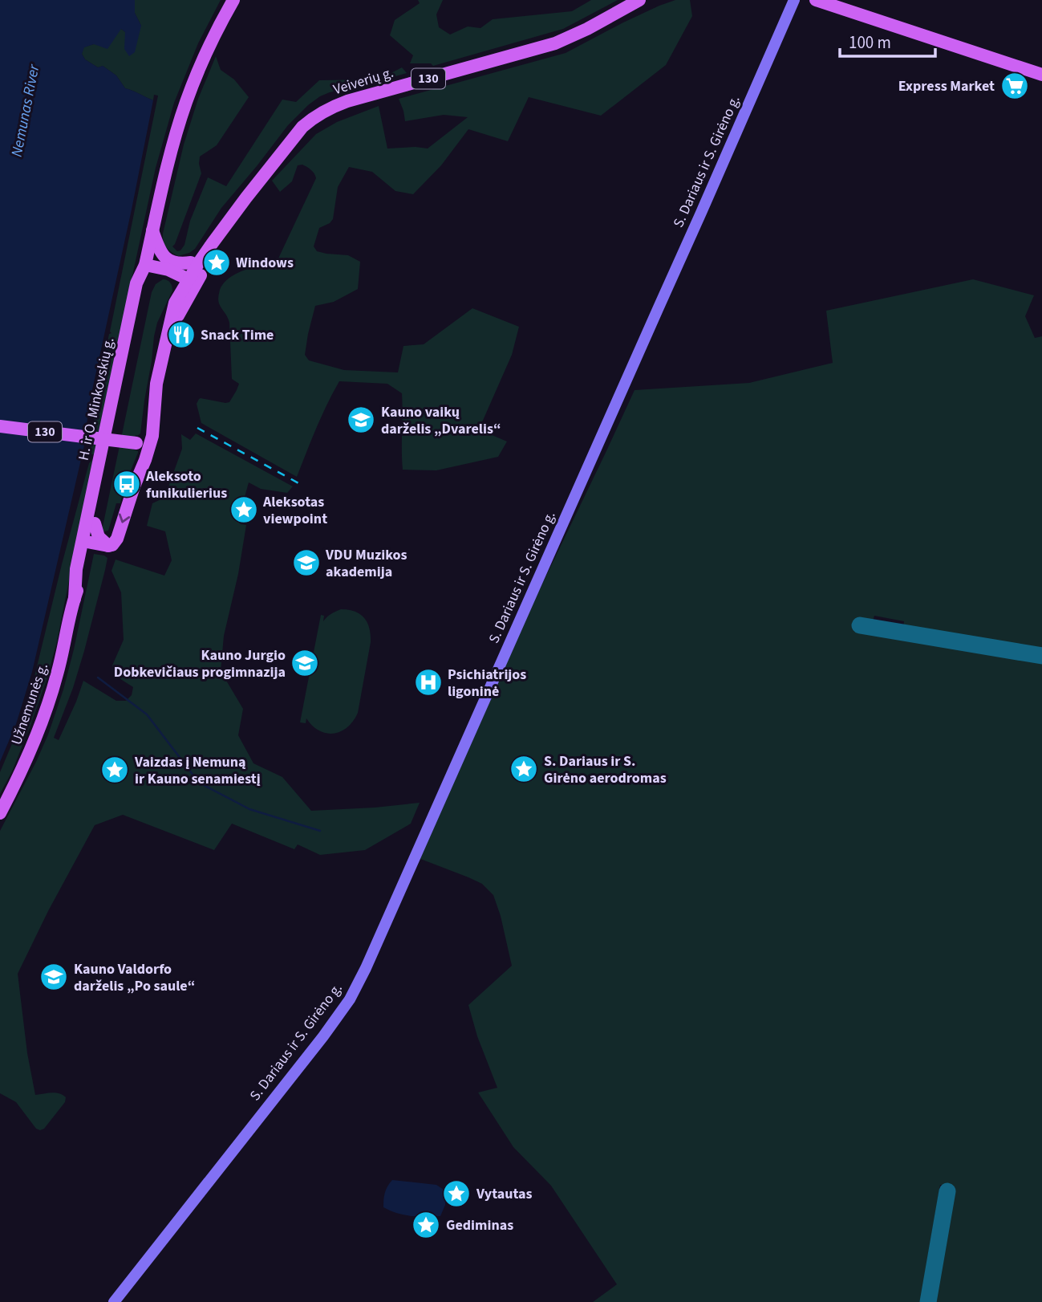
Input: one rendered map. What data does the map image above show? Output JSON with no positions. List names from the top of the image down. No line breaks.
{"streets":{"main road":["130","Veiverių g.","H. ir O. Minkovskių g.","Užnemunės g."],"street":["S. Dariaus ir S. Girėno g."]},"crossings":[["130","Veiverių g."],["H. ir O. Minkovskių g.","Užnemunės g."]],"water":["Nemunas River"],"places":{"supermarket":["Express Market"],"place":["Windows","Aleksotas viewpoint","S. Dariaus ir S. Girėno aerodromas","Vaizdas į Nemuną ir Kauno senamiestį","Vytautas","Gediminas"],"restaurant":["Snack Time"],"school or university":["Kauno vaikų darželis „Dvarelis“","VDU Muzikos akademija","Kauno Jurgio Dobkevičiaus progimnazija","Kauno Valdorfo darželis „Po saule“"],"bus stop":["Aleksoto funikulierius"],"hospital":["Psichiatrijos ligoninė"]},"scale_bar":"100 m"}
